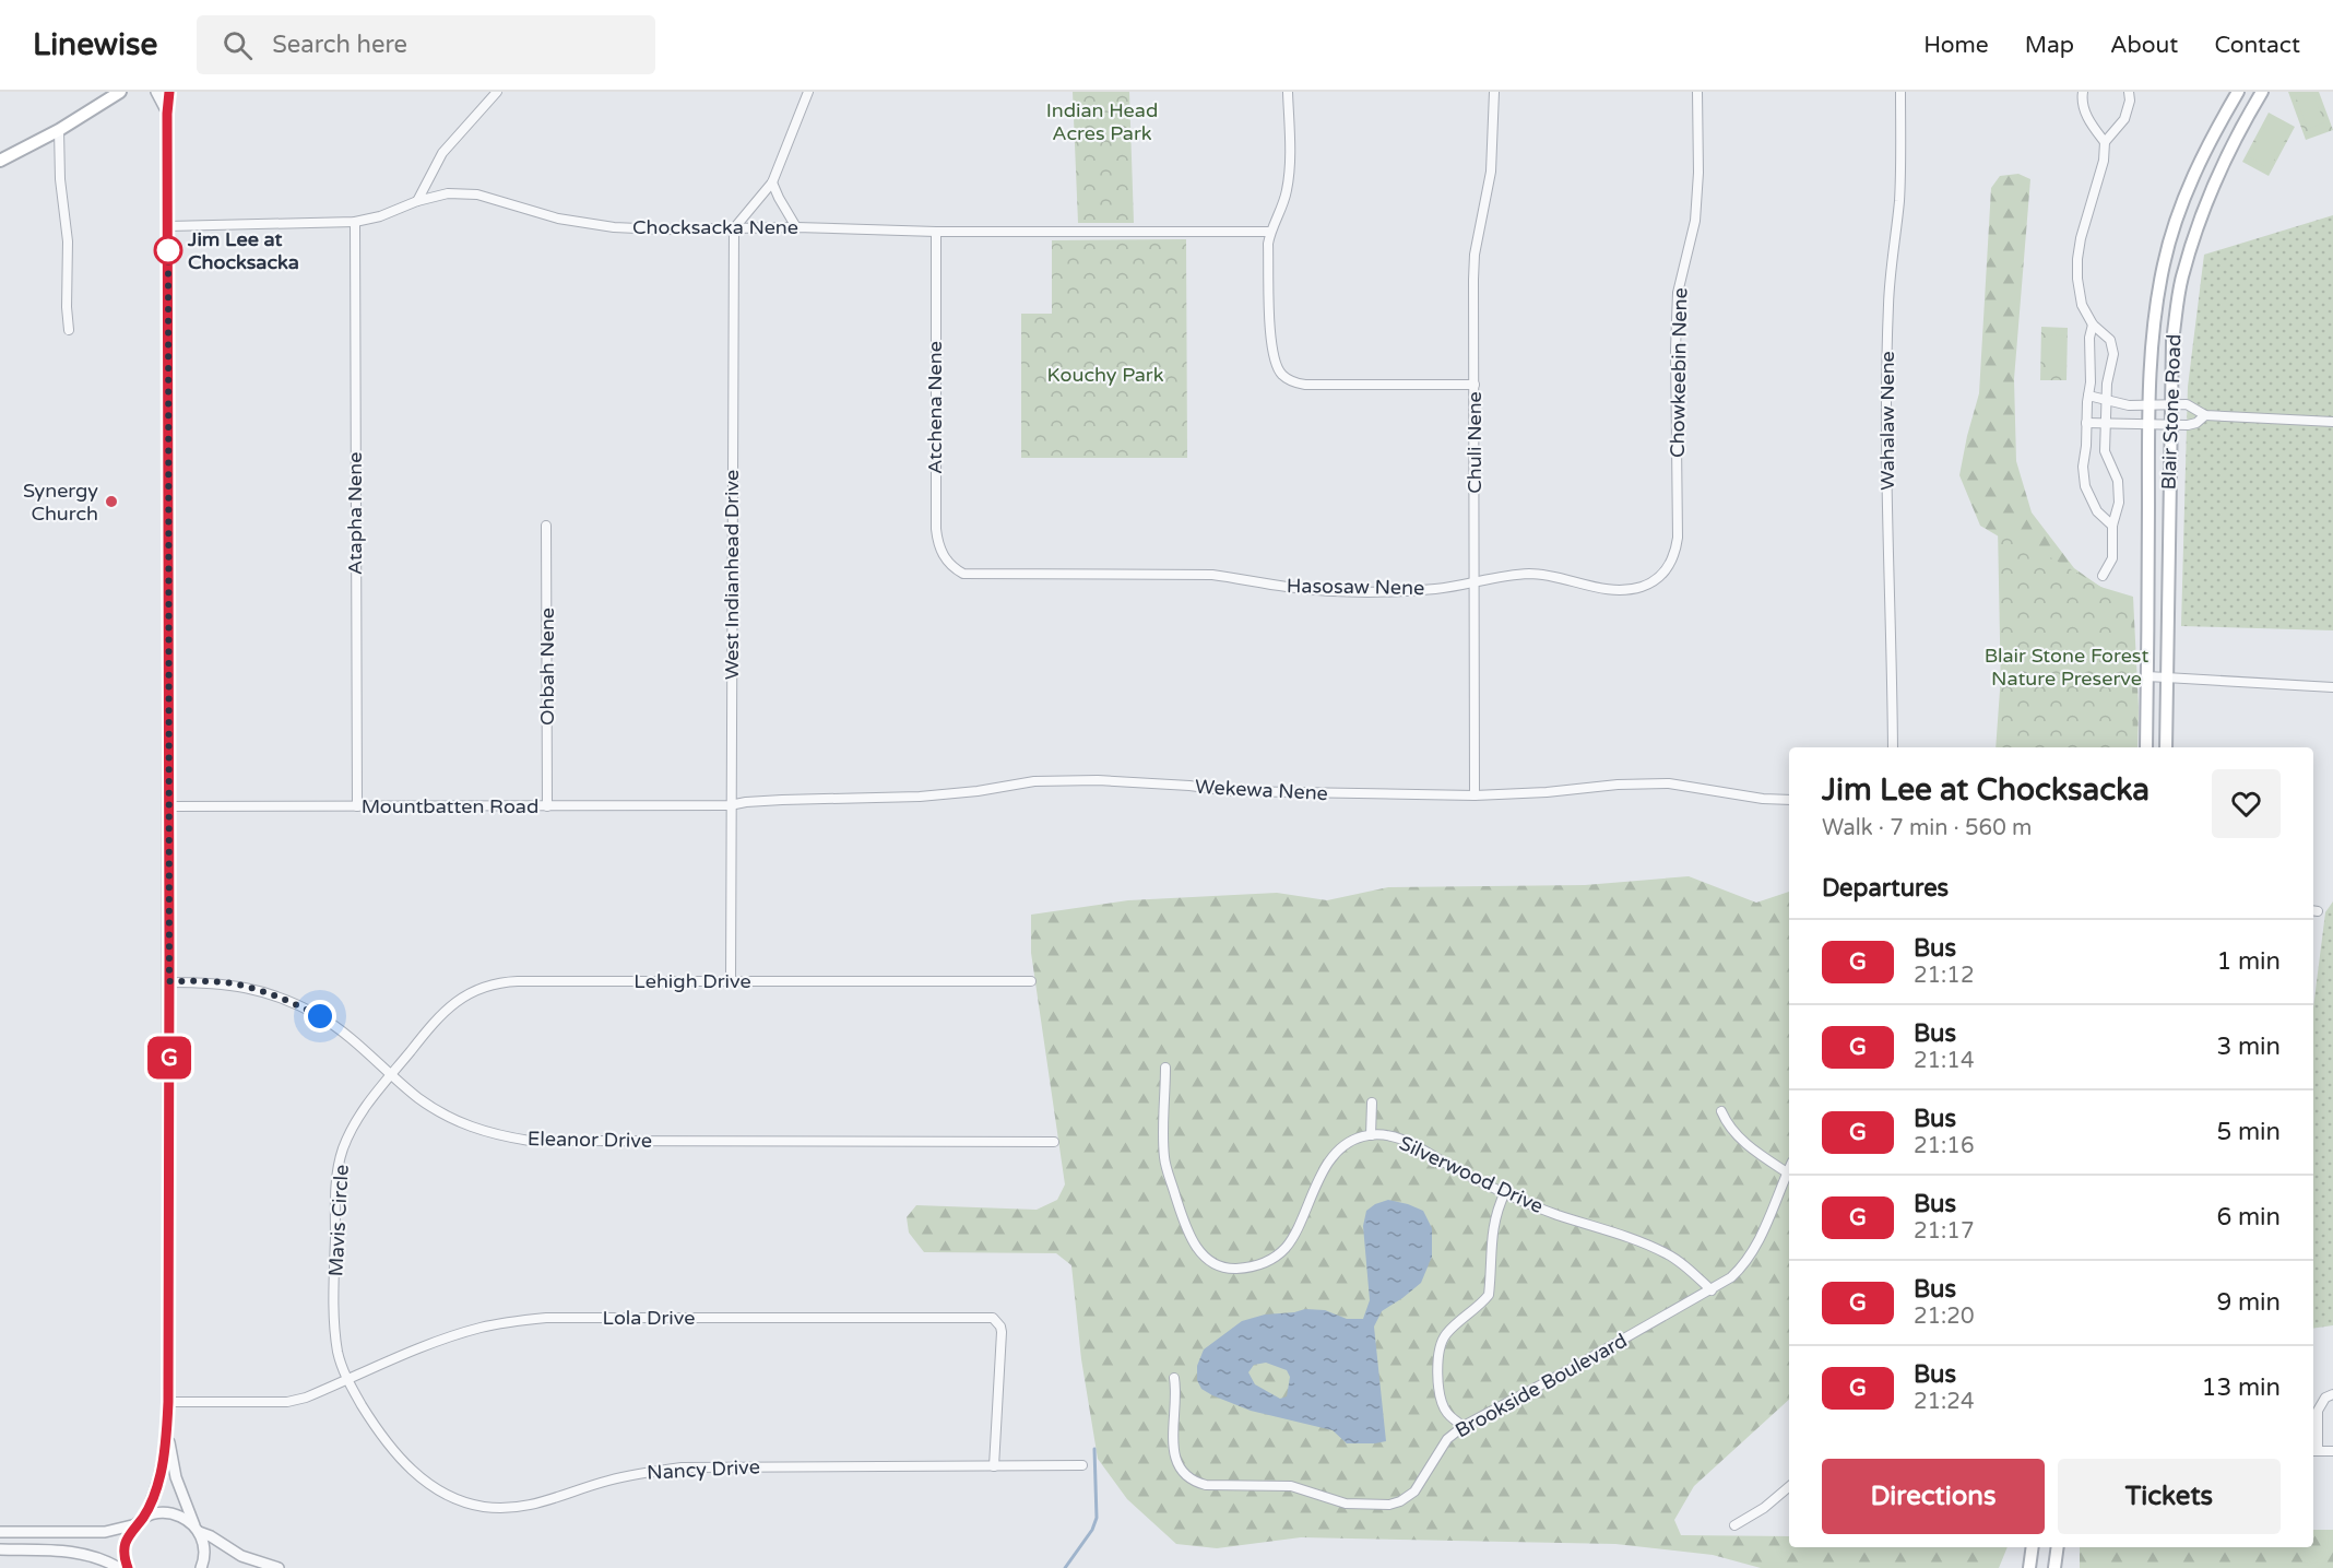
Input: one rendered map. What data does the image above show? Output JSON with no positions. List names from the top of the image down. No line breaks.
{"streets":{"main road":["Blair Stone Road"],"street":["Chocksacka Nene","Chowkeebin Nene","Atchena Nene","Wahalaw Nene","Chuli Nene","Atapha Nene","West Indianhead Drive","Hasosaw Nene","Ohbah Nene","Wekewa Nene","Mountbatten Road","Lehigh Drive","Eleanor Drive","Silverwood Drive","Mavis Circle","Lola Drive","Brookside Boulevard","Nancy Drive"]},"crossings":[["Chocksacka Nene","Atchena Nene"],["Chocksacka Nene","Atapha Nene"],["Chocksacka Nene","West Indianhead Drive"],["Chowkeebin Nene","Hasosaw Nene"],["Atchena Nene","Hasosaw Nene"],["Chuli Nene","Hasosaw Nene"],["Chuli Nene","Wekewa Nene"],["Atapha Nene","Mountbatten Road"],["West Indianhead Drive","Wekewa Nene"],["West Indianhead Drive","Mountbatten Road"],["West Indianhead Drive","Lehigh Drive"],["Ohbah Nene","Mountbatten Road"],["Wekewa Nene","Mountbatten Road"],["Lehigh Drive","Eleanor Drive"],["Lehigh Drive","Mavis Circle"],["Eleanor Drive","Mavis Circle"],["Silverwood Drive","Brookside Boulevard"],["Mavis Circle","Lola Drive"],["Mavis Circle","Nancy Drive"],["Lola Drive","Nancy Drive"]],"parks":["Indian Head Acres Park","Kouchy Park","Blair Stone Forest Nature Preserve"],"places":["Jim Lee at Chocksacka","Synergy Church"],"lines":["bus line G"],"page":{"header":"Linewise","search":"Search here","nav":["Home","Map","About","Contact"],"on_map":"G","heading":[["Jim Lee at Chocksacka","Walk · 7 min · 560 m"],"Departures"],"list":[{"mark":"G","name":"Bus","note":"21:12","value":"1 min"},{"mark":"G","name":"Bus","note":"21:14","value":"3 min"},{"mark":"G","name":"Bus","note":"21:16","value":"5 min"},{"mark":"G","name":"Bus","note":"21:17","value":"6 min"},{"mark":"G","name":"Bus","note":"21:20","value":"9 min"},{"mark":"G","name":"Bus","note":"21:24","value":"13 min"}],"buttons":["Directions","Tickets"]}}
